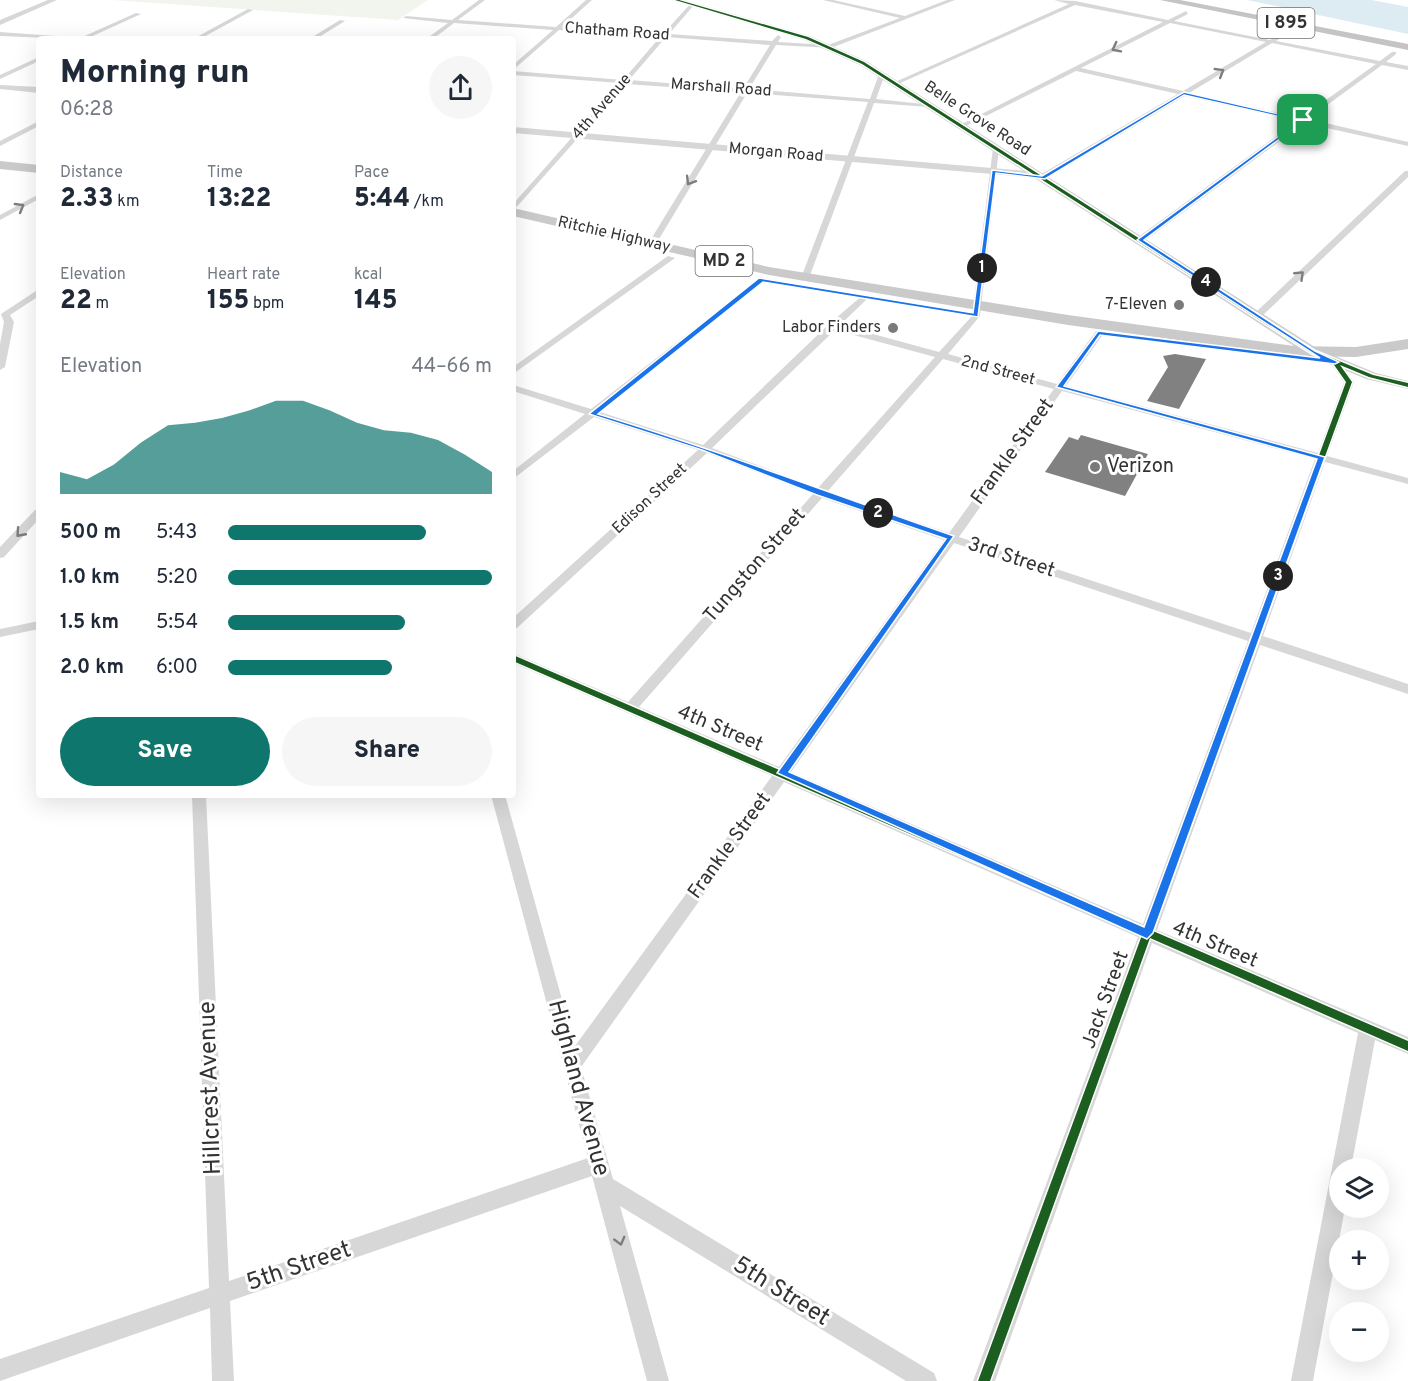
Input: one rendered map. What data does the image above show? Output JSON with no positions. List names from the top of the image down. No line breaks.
{"streets":{"highway":["I 895"],"main road":["Belle Grove Road","Ritchie Highway","MD 2"],"street":["Chatham Road","Marshall Road","4th Avenue","Morgan Road","2nd Street","Frankle Street","Edison Street","3rd Street","Tungston Street","4th Street","Jack Street","Hillcrest Avenue","Highland Avenue","5th Street"]},"crossings":[["Chatham Road","4th Avenue"],["Chatham Road","Belle Grove Road"],["Marshall Road","4th Avenue"],["Marshall Road","Belle Grove Road"],["4th Avenue","Belle Grove Road"],["4th Avenue","Morgan Road"],["Belle Grove Road","Morgan Road"],["Belle Grove Road","Ritchie Highway"],["Belle Grove Road","MD 2"],["Belle Grove Road","Jack Street"],["Ritchie Highway","MD 2"],["Ritchie Highway","Frankle Street"],["Ritchie Highway","Edison Street"],["Ritchie Highway","Tungston Street"],["Ritchie Highway","Jack Street"],["MD 2","Jack Street"],["2nd Street","Frankle Street"],["2nd Street","Edison Street"],["2nd Street","Tungston Street"],["2nd Street","Jack Street"],["Frankle Street","3rd Street"],["Frankle Street","4th Street"],["Frankle Street","Highland Avenue"],["Edison Street","3rd Street"],["3rd Street","Tungston Street"],["3rd Street","Jack Street"],["Tungston Street","4th Street"],["4th Street","Jack Street"],["Hillcrest Avenue","5th Street"],["Highland Avenue","5th Street"]],"places":["7-Eleven","Labor Finders","Verizon"],"page":{"heading":["Morning run","06:28"],"stats":[["Distance","2.33 km"],["Time","13:22"],["Pace","5:44 /km"],["Elevation","22 m"],["Heart rate","155 bpm"],["kcal","145"]],"pins":["1","4","2","3"],"chart":["Elevation","44–66 m"],"list":[{"name":"500 m","note":"5:43"},{"name":"1.0 km","note":"5:20"},{"name":"1.5 km","note":"5:54"},{"name":"2.0 km","note":"6:00"}],"buttons":["Save","Share"],"map_buttons":["+","−"]}}
